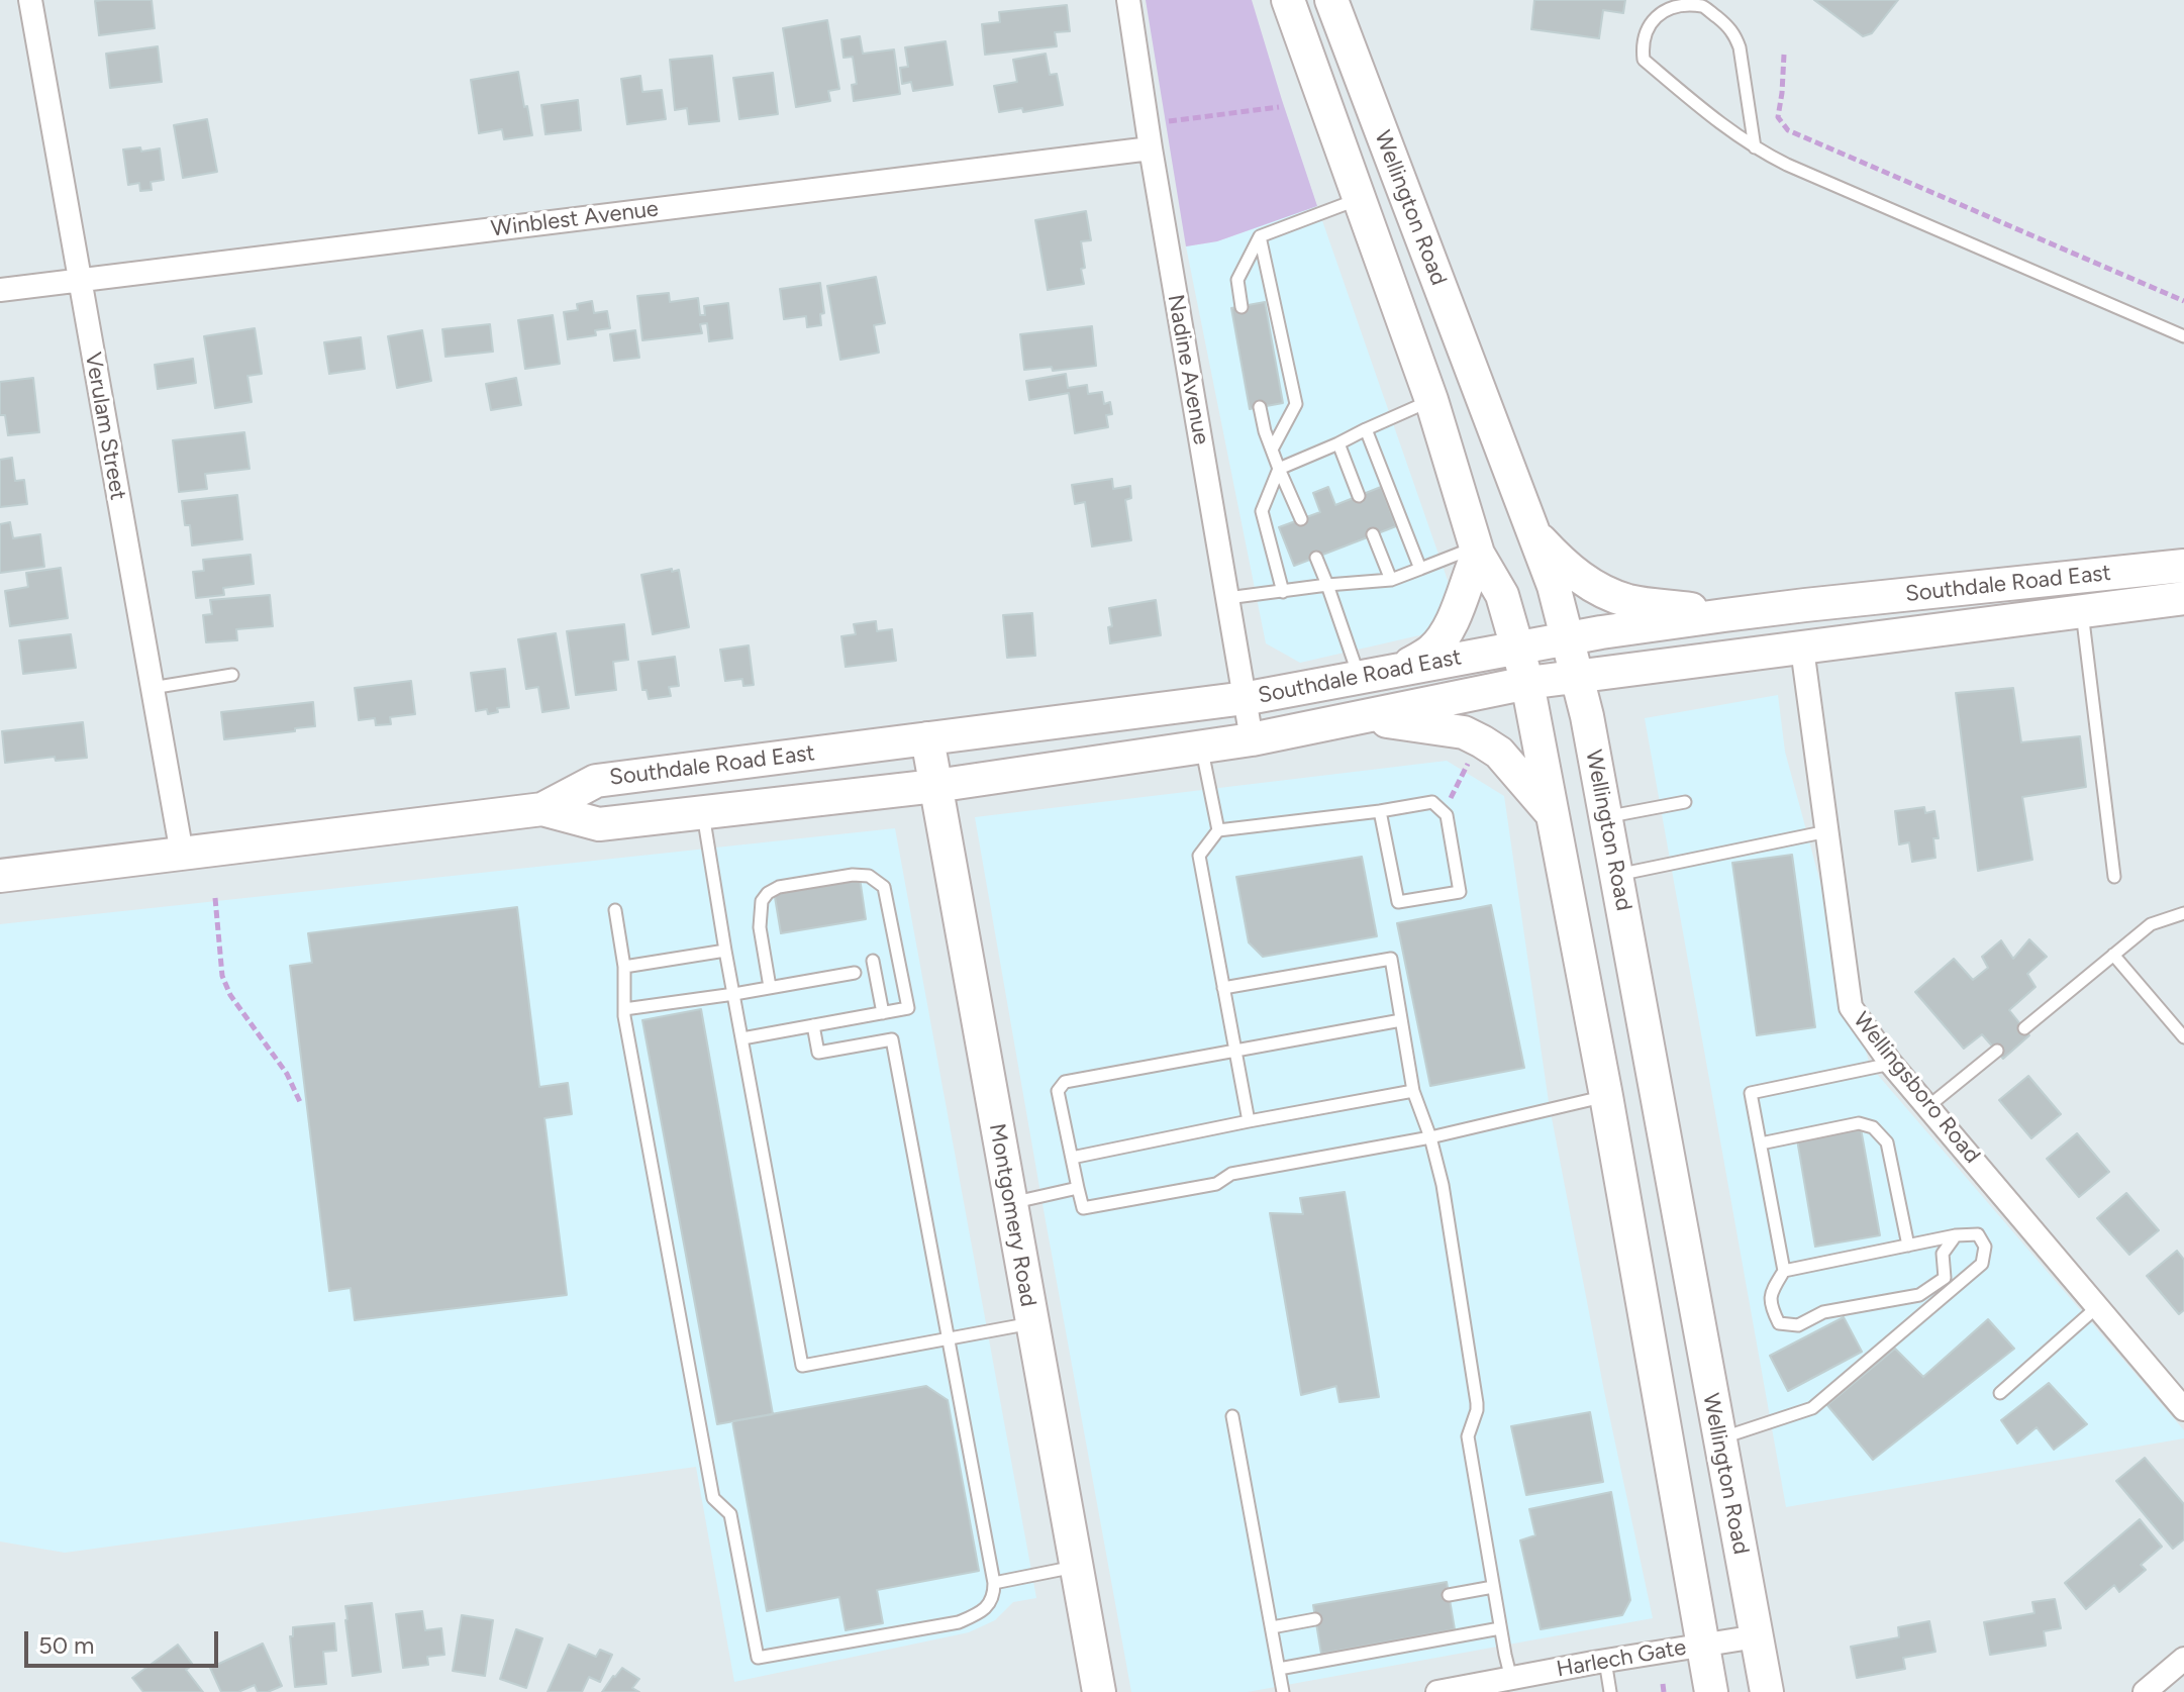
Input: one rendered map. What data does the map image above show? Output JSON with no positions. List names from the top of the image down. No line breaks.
{"streets":{"main road":["Wellington Road","Southdale Road East","Montgomery Road"],"street":["Winblest Avenue","Nadine Avenue","Verulam Street","Wellingsboro Road","Harlech Gate"]},"crossings":[["Wellington Road","Southdale Road East"],["Wellington Road","Harlech Gate"],["Winblest Avenue","Nadine Avenue"],["Winblest Avenue","Verulam Street"],["Nadine Avenue","Southdale Road East"],["Verulam Street","Southdale Road East"],["Southdale Road East","Wellingsboro Road"],["Southdale Road East","Montgomery Road"]],"scale_bar":"50 m"}
